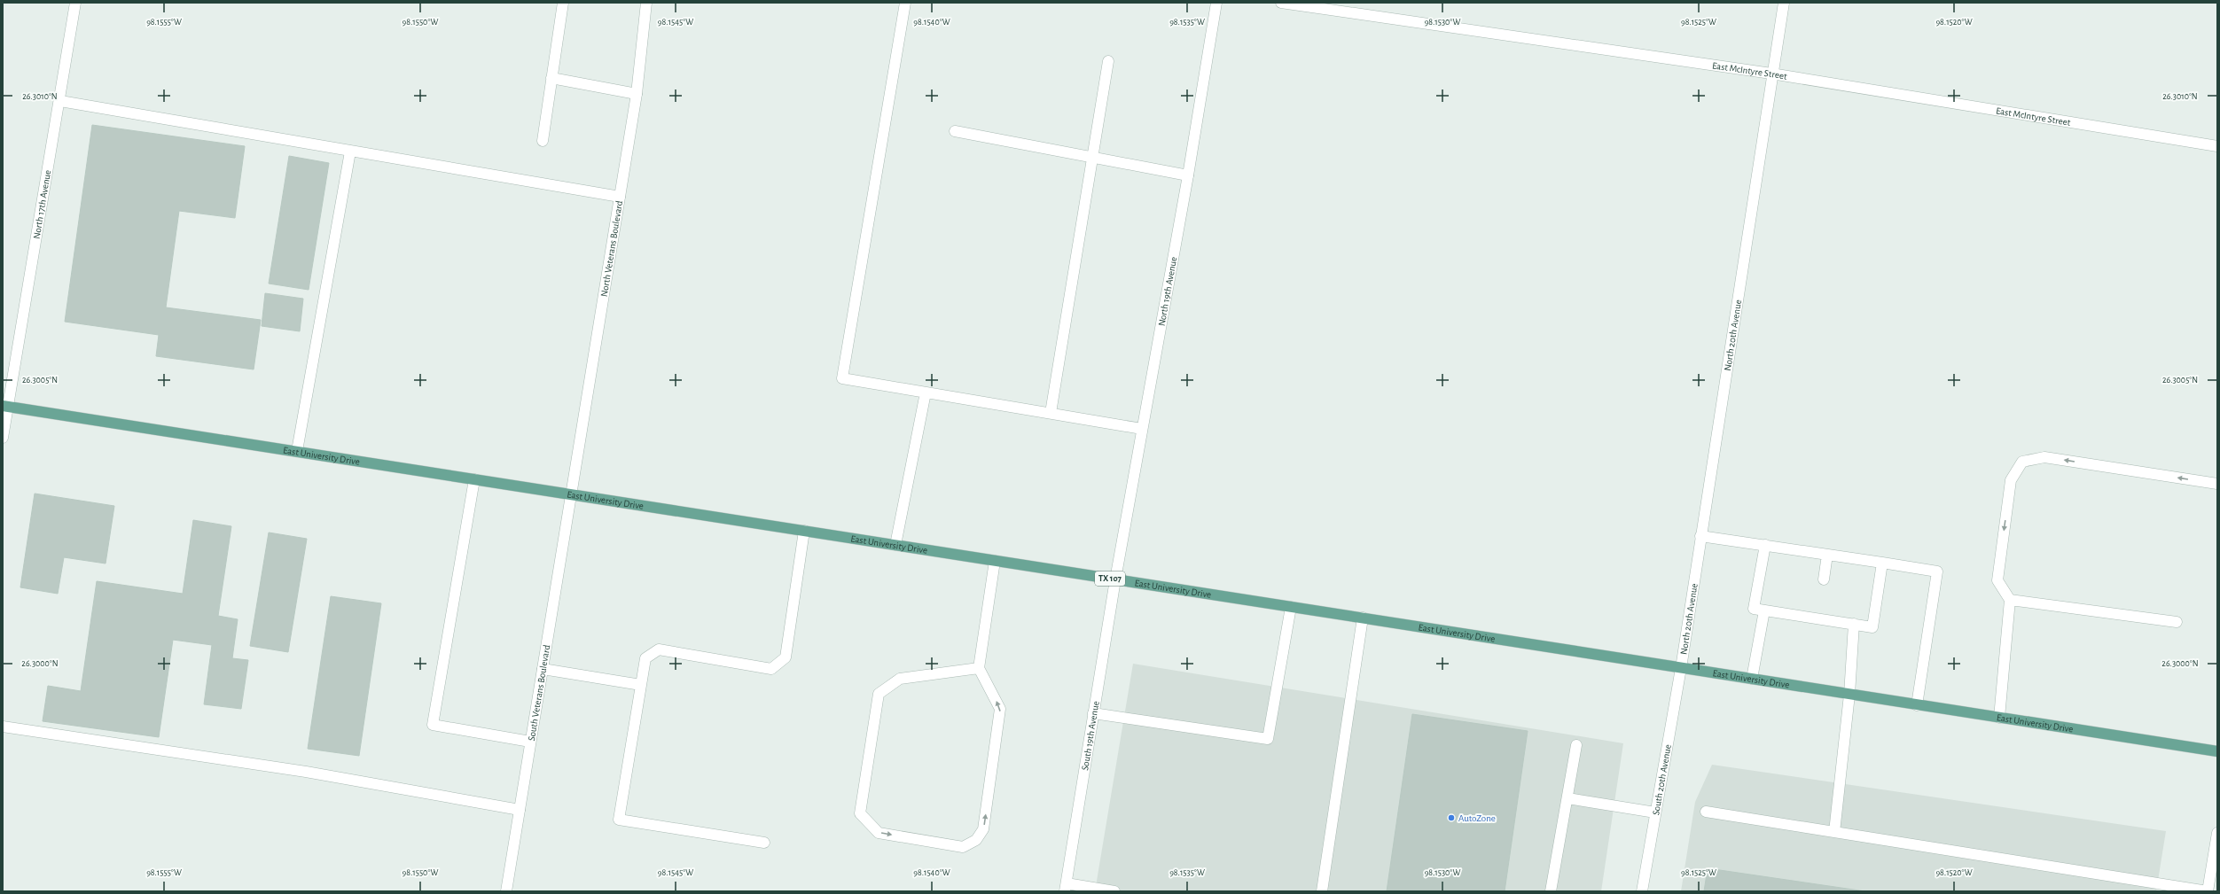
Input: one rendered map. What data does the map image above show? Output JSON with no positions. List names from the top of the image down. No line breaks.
{"streets":{"main road":["East University Drive","TX 107"],"street":["East McIntyre Street","North 17th Avenue","North Veterans Boulevard","North 19th Avenue","North 20th Avenue","South Veterans Boulevard","South 19th Avenue","South 20th Avenue"]},"crossings":[["East McIntyre Street","North 20th Avenue"],["North 17th Avenue","East University Drive"],["North Veterans Boulevard","East University Drive"],["North Veterans Boulevard","South Veterans Boulevard"],["North 19th Avenue","East University Drive"],["North 19th Avenue","South 19th Avenue"],["North 20th Avenue","East University Drive"],["North 20th Avenue","South 20th Avenue"],["East University Drive","South Veterans Boulevard"],["East University Drive","South 19th Avenue"],["East University Drive","South 20th Avenue"]],"places":["AutoZone"],"coordinates":["98.1555°W","98.1550°W","98.1545°W","98.1540°W","98.1535°W","98.1530°W","98.1525°W","98.1520°W","26.3010°N","26.3005°N","26.3000°N"]}
